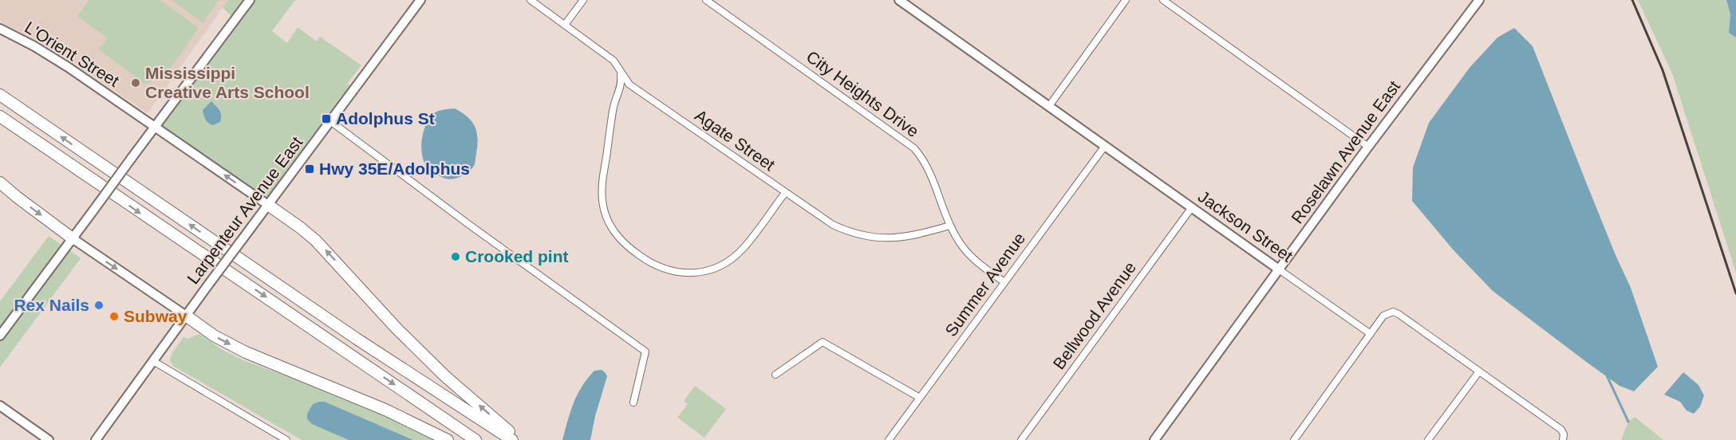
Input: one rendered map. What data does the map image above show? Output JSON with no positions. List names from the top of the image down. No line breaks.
{"streets":{"street":["L'Orient Street","City Heights Drive","Agate Street","Roselawn Avenue East","Larpenteur Avenue East","Jackson Street","Summer Avenue","Bellwood Avenue"]},"crossings":[["L'Orient Street","Larpenteur Avenue East"],["City Heights Drive","Agate Street"],["City Heights Drive","Summer Avenue"],["Roselawn Avenue East","Jackson Street"],["Jackson Street","Summer Avenue"],["Jackson Street","Bellwood Avenue"]],"one_way":["L'Orient Street"],"places":{"other":["Mississippi Creative Arts School","Crooked pint","Rex Nails","Subway"],"transit":["Adolphus St","Hwy 35E/Adolphus"]}}
